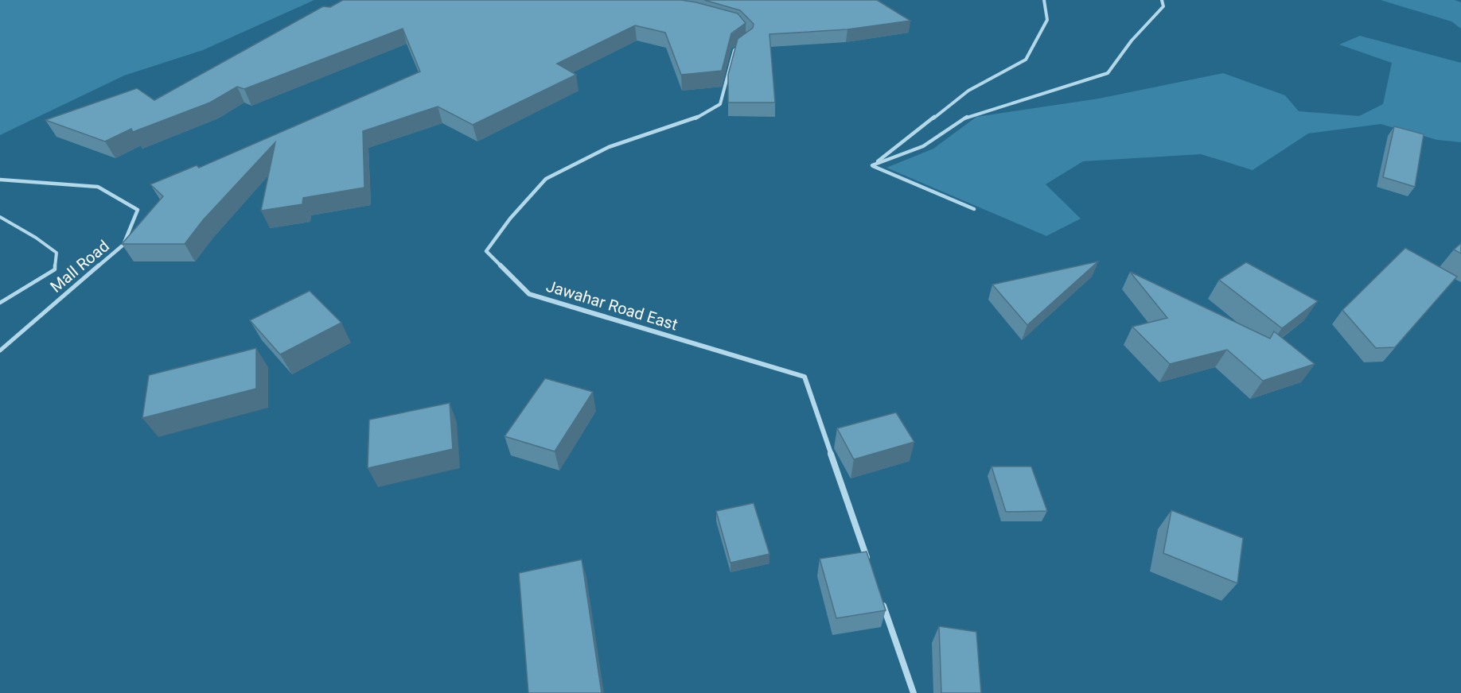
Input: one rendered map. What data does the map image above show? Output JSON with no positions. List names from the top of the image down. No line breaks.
{"streets":{"street":["Mall Road","Jawahar Road East"]}}
